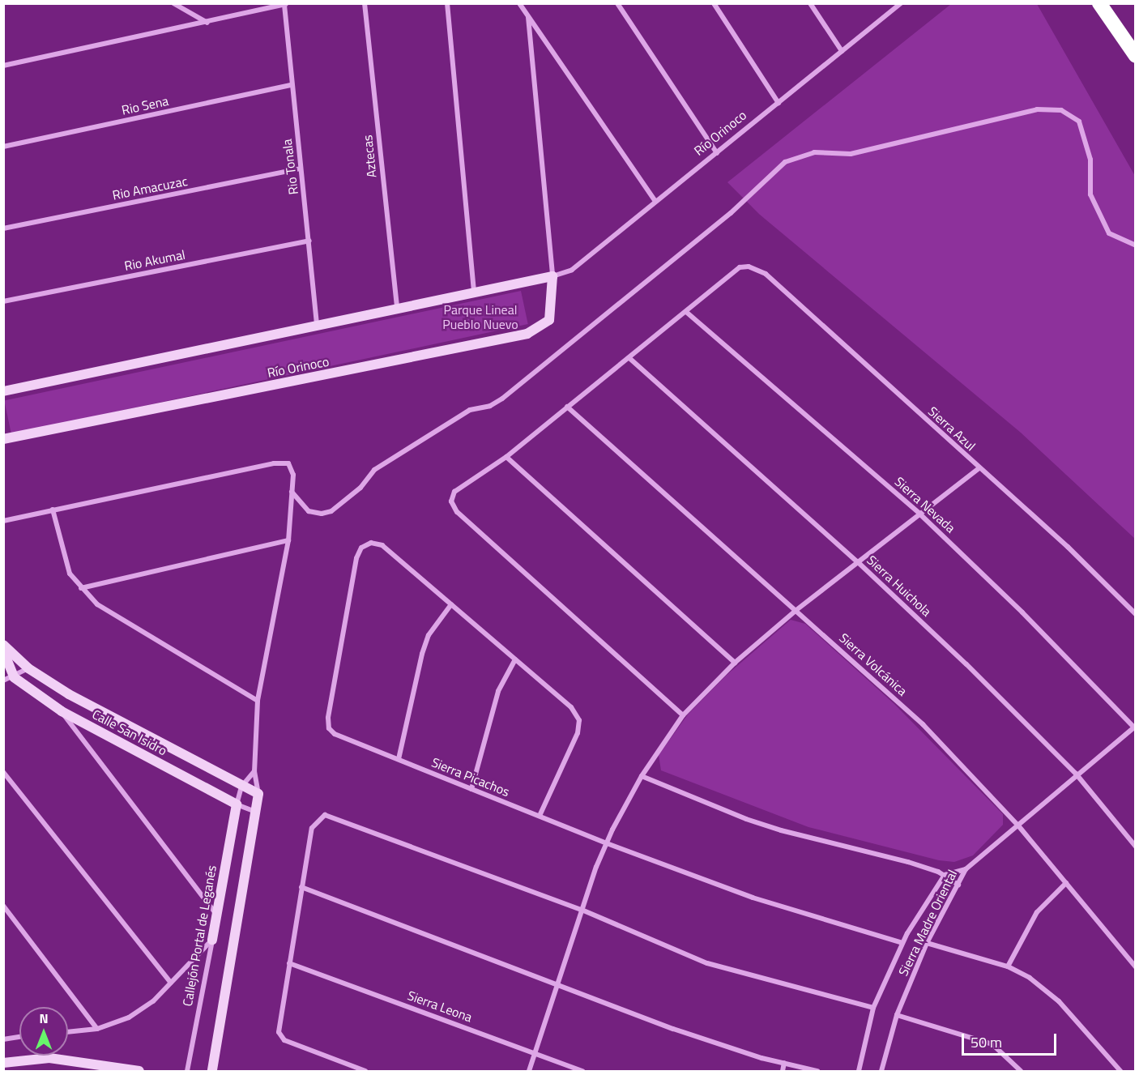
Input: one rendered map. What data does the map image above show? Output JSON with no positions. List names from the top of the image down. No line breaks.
{"streets":{"street":["Rio Sena","Río Orinoco","Aztecas","Rio Tonala","Rio Amacuzac","Rio Akumal","Sierra Azul","Sierra Nevada","Sierra Huichola","Sierra Volcánica","Calle San Isidro","Sierra Picachos","Sierra Madre Oriental","Callejón Portal de Leganés","Sierra Leona"]},"crossings":[["Rio Sena","Rio Tonala"],["Río Orinoco","Aztecas"],["Río Orinoco","Rio Tonala"],["Rio Tonala","Rio Amacuzac"],["Rio Tonala","Rio Akumal"],["Sierra Azul","Sierra Nevada"],["Calle San Isidro","Callejón Portal de Leganés"],["Sierra Picachos","Sierra Madre Oriental"]],"parks":["Parque Lineal Pueblo Nuevo"],"scale_bar":"50 m","north":"top"}
